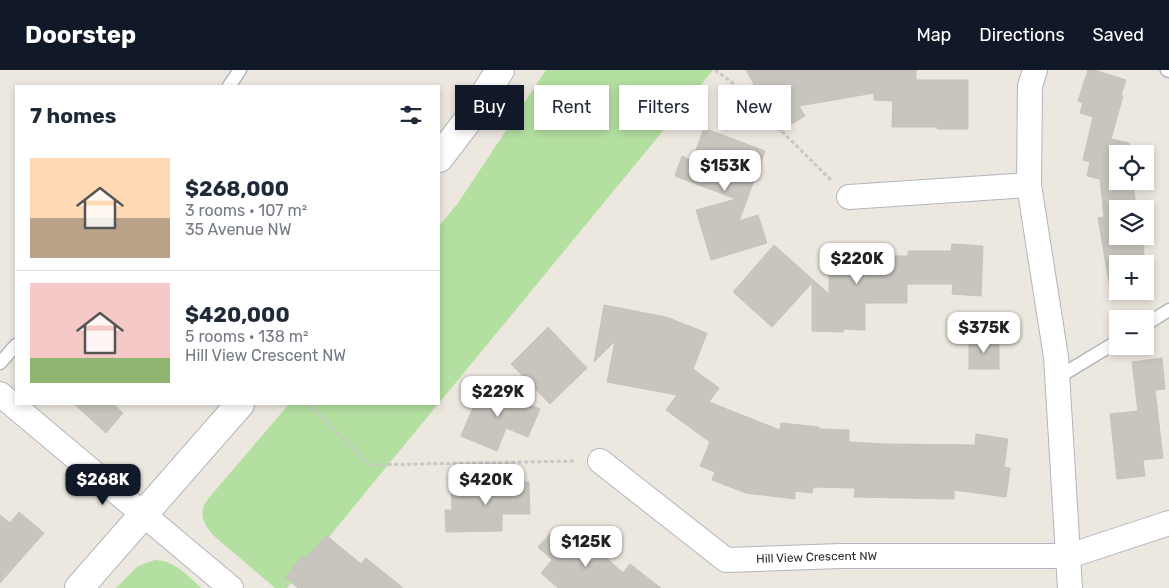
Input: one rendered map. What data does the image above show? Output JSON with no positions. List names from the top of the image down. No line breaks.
{"streets":{"street":["Hill View Crescent NW"]},"page":{"header":"Doorstep","nav":["Map","Directions","Saved"],"chip":["Buy","Rent","Filters","New"],"heading":"7 homes","map_buttons":["+","−"],"list":[{"name":"$268,000","note":"3 rooms · 107 m² · 35 Avenue NW"},{"name":"$420,000","note":"5 rooms · 138 m² · Hill View Crescent NW"}],"price":["$153K","$220K","$375K","$229K","$268K","$420K","$125K"]}}
